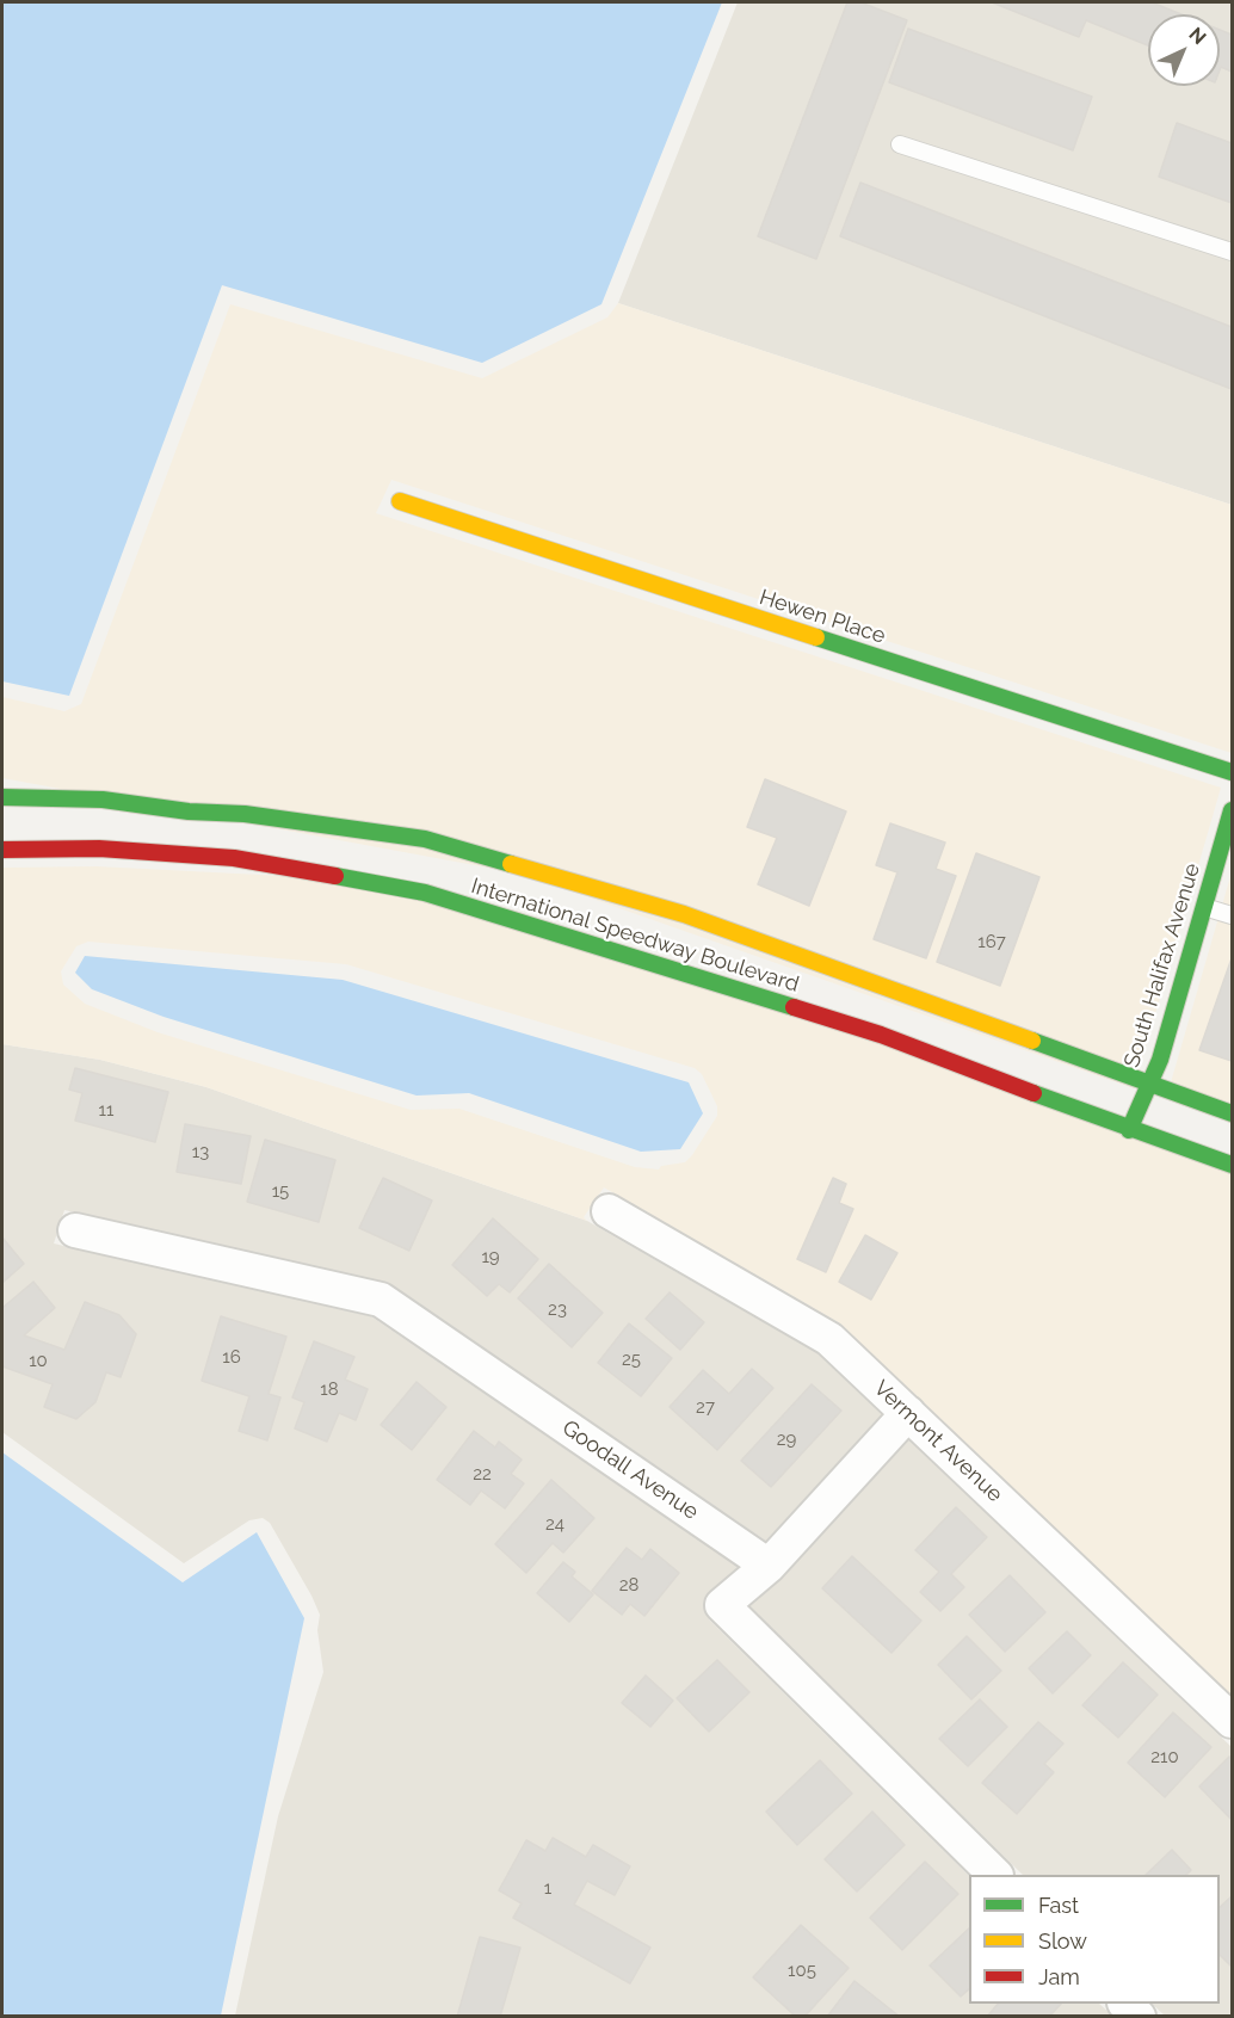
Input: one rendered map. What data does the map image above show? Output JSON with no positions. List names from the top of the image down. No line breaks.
{"streets":{"main road":["Hewen Place","International Speedway Boulevard","South Halifax Avenue"],"street":["Vermont Avenue","Goodall Avenue"]},"crossings":[["International Speedway Boulevard","South Halifax Avenue"]],"house_numbers":["167","11","13","15","19","23","16","25","10","18","27","29","22","24","28","210","1","105"],"legend":["Fast","Slow","Jam"],"north":"top right"}
